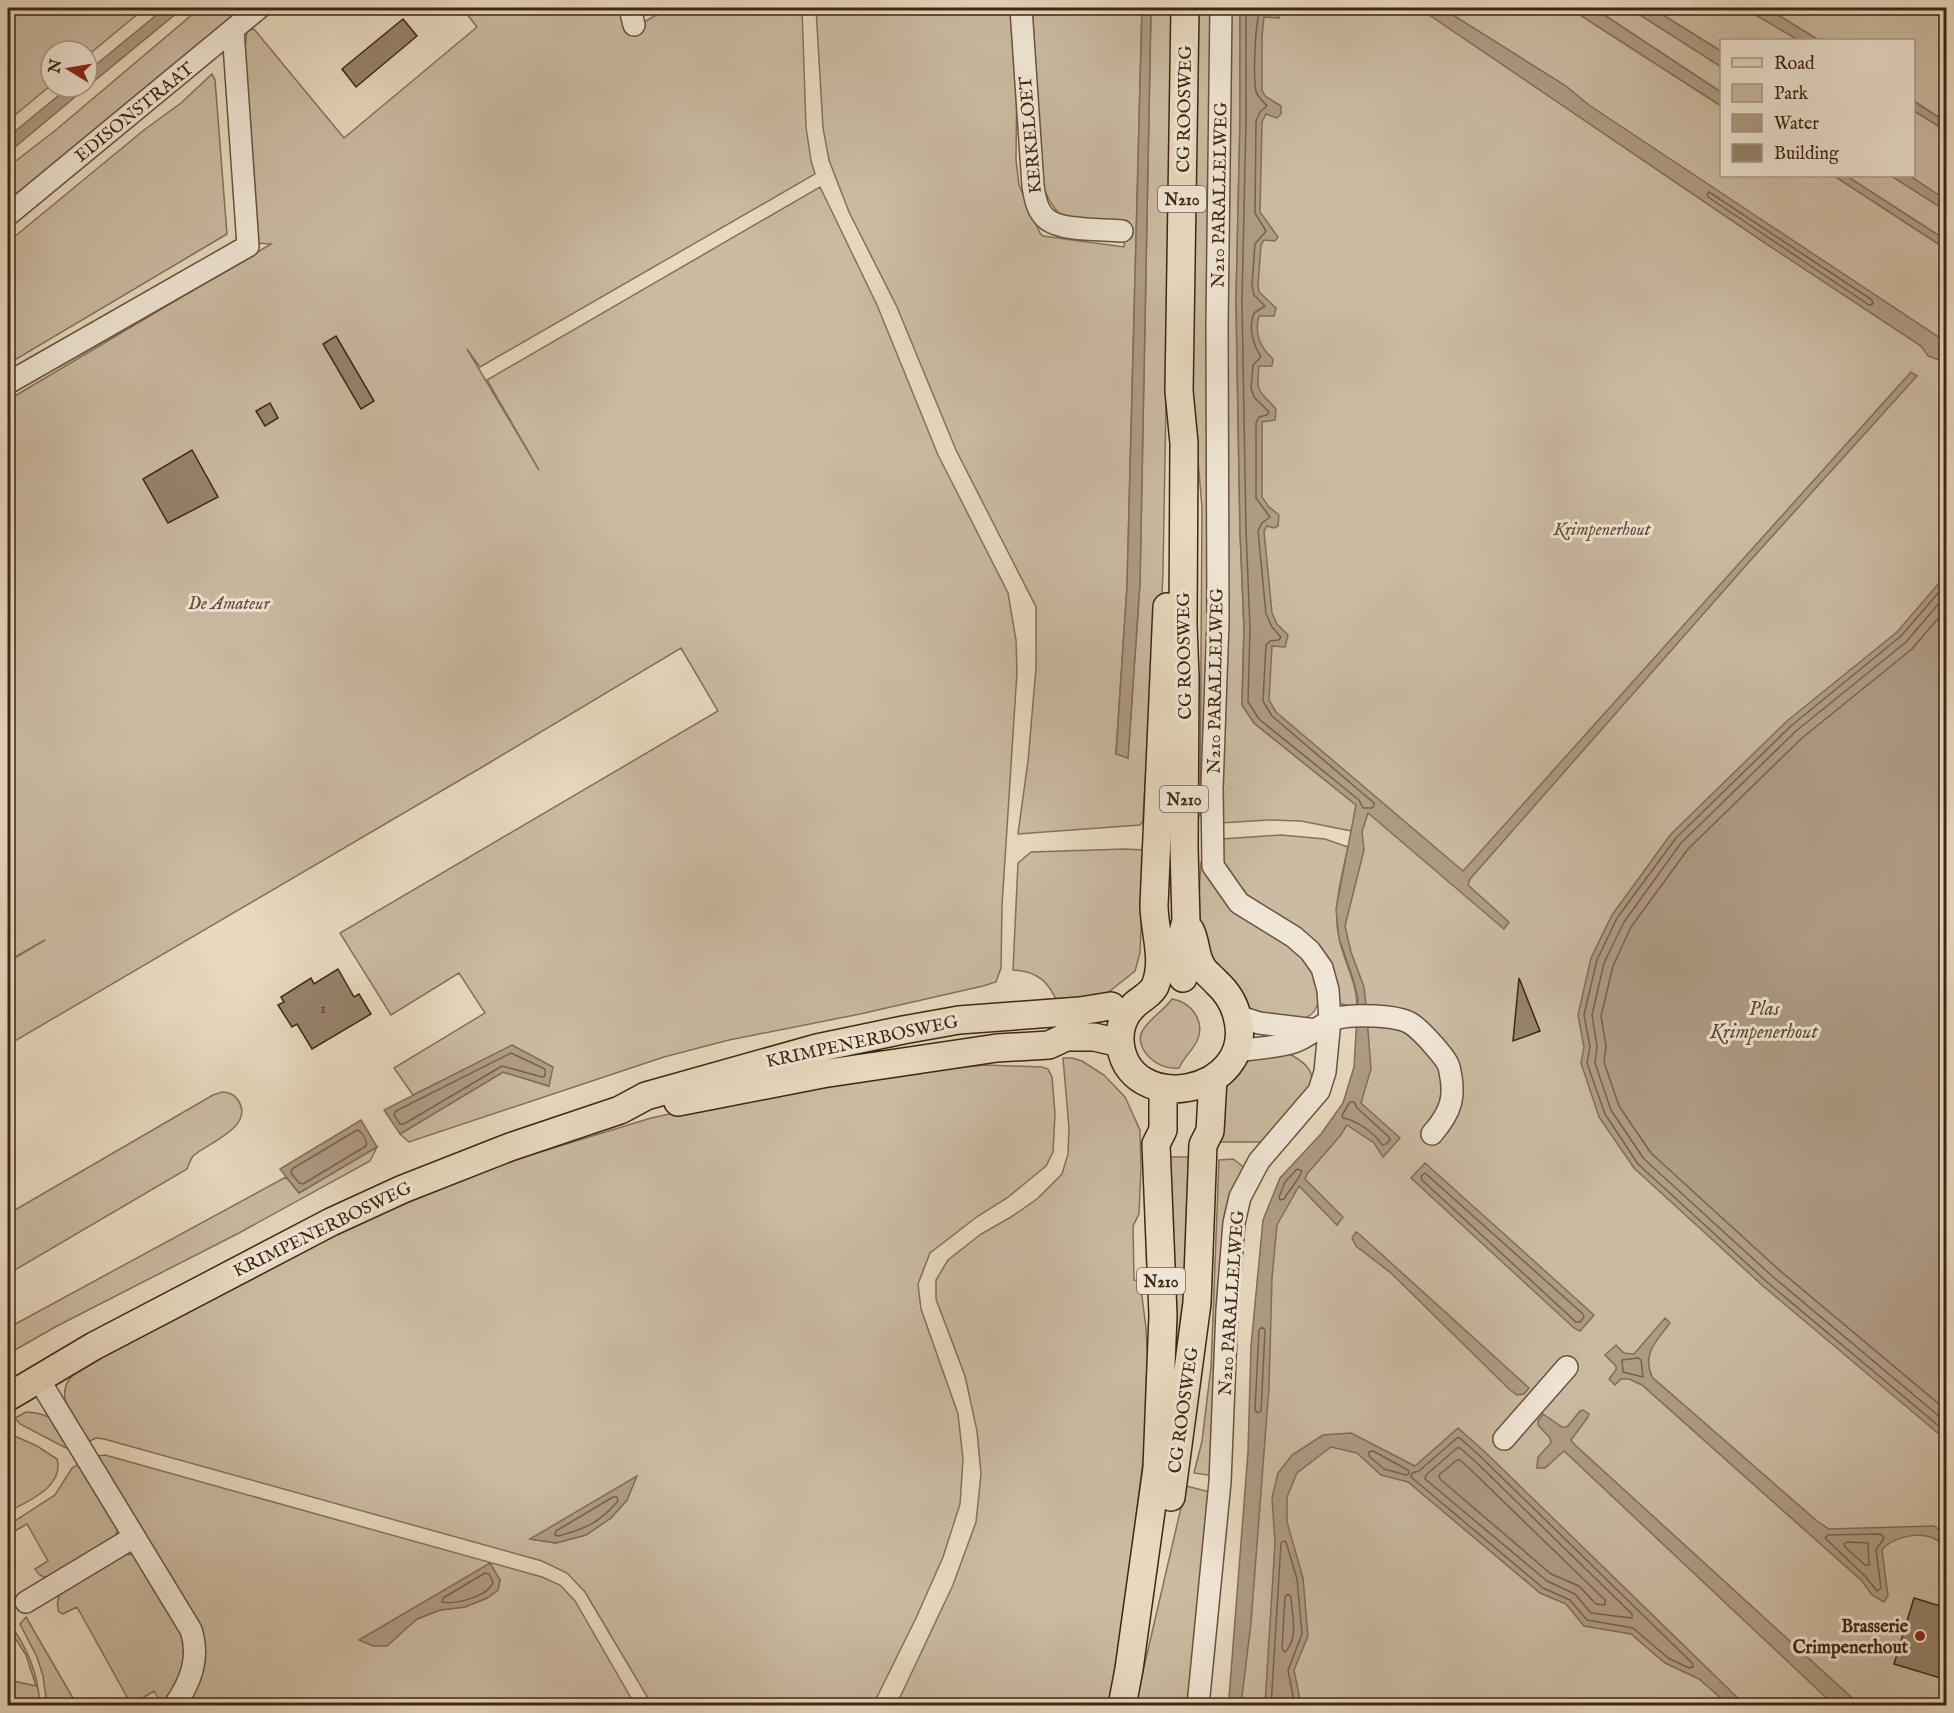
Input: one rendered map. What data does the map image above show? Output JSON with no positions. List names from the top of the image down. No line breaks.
{"streets":{"main road":["CG ROOSWEG","N210","KRIMPENERBOSWEG"],"street":["EDISONSTRAAT","KERKELOET","N210 PARALLELWEG"]},"crossings":[["CG ROOSWEG","N210"],["N210","KRIMPENERBOSWEG"]],"water":["Plas Krimpenerhout"],"parks":["Krimpenerhout","De Amateur"],"places":["Brasserie Crimpenerhout"],"house_numbers":["1"],"legend":["Road","Park","Water","Building"],"north":"left"}
